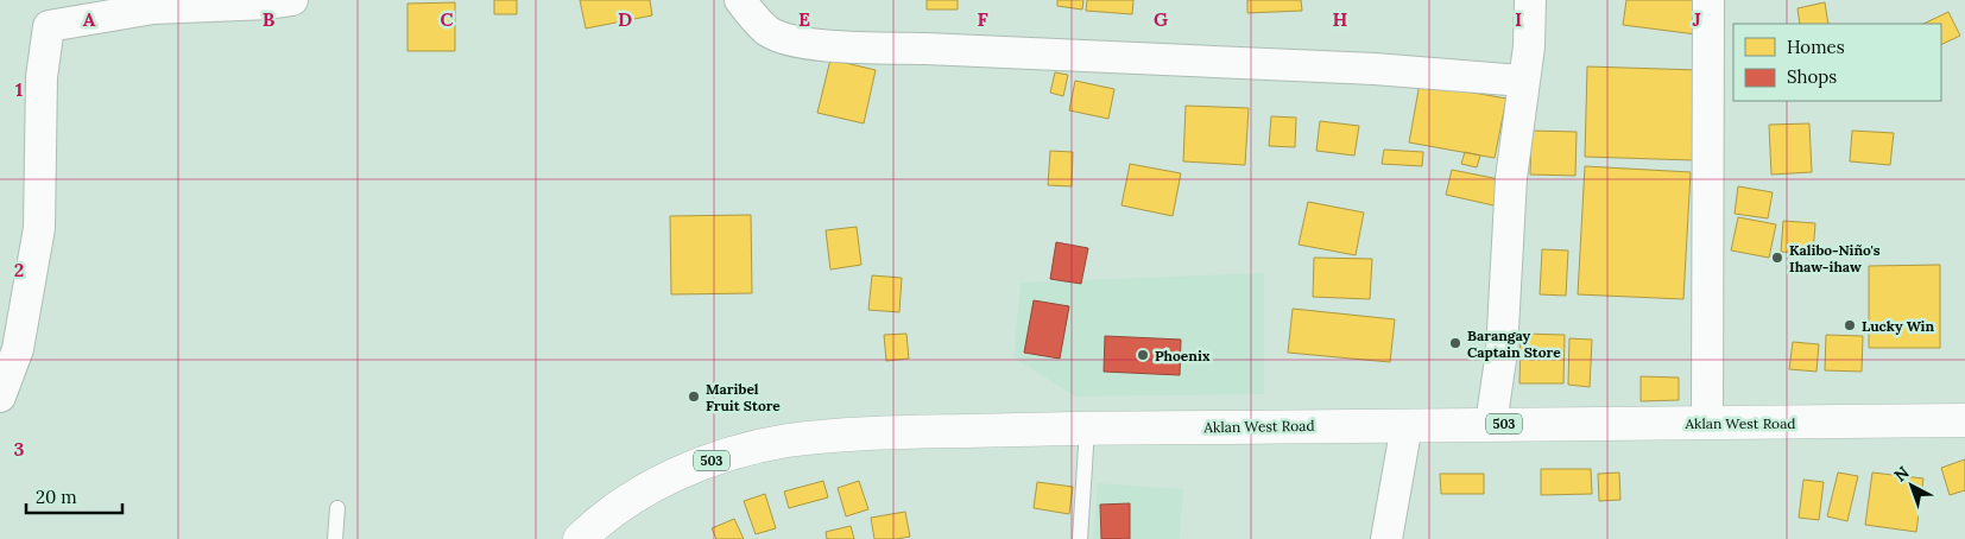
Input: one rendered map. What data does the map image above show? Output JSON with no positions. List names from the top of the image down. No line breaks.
{"streets":{"main road":["Aklan West Road","503"]},"places":["Kalibo-Niño's Ihaw-ihaw","Lucky Win","Barangay Captain Store","Phoenix","Maribel Fruit Store"],"legend":["Homes","Shops"],"scale_bar":"20 m","north":"top left","grid":{"columns":["A","B","C","D","E","F","G","H","I","J"],"rows":["1","2","3"]}}
